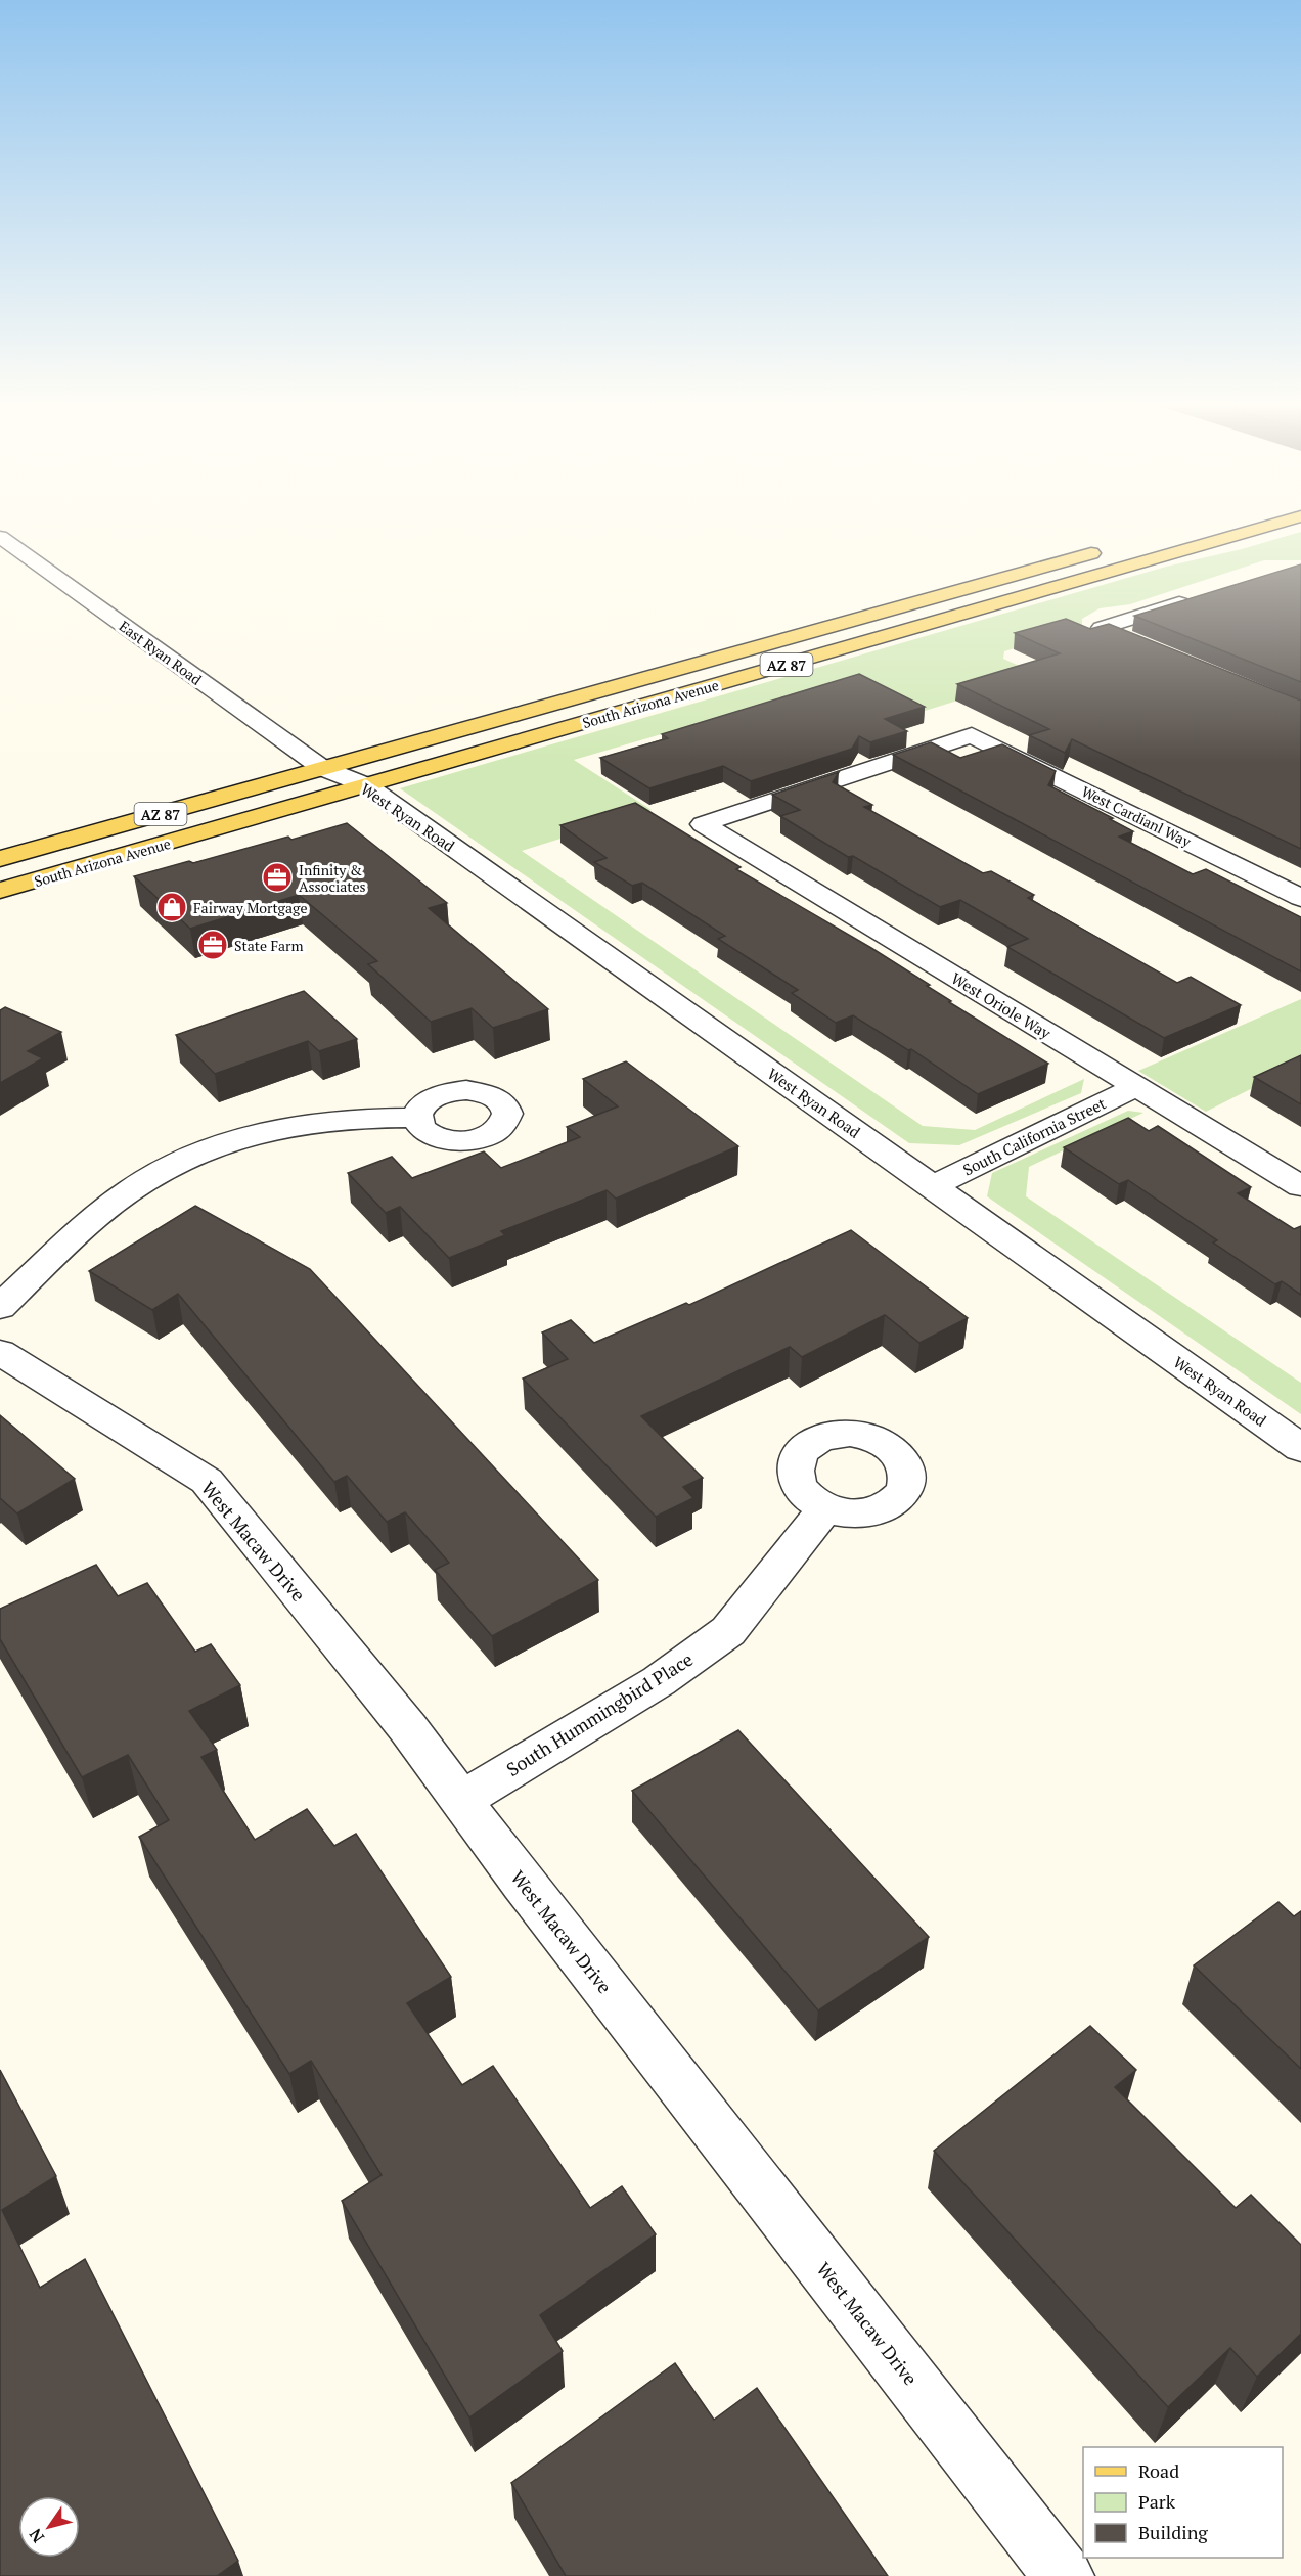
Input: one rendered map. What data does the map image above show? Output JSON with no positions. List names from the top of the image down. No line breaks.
{"streets":{"main road":["AZ 87","South Arizona Avenue"],"street":["East Ryan Road","West Cardianl Way","West Ryan Road","West Oriole Way","South California Street","West Macaw Drive","South Hummingbird Place"]},"crossings":[["East Ryan Road","South Arizona Avenue"],["East Ryan Road","West Ryan Road"],["South Arizona Avenue","West Ryan Road"],["West Cardianl Way","West Oriole Way"],["West Ryan Road","South California Street"],["West Oriole Way","South California Street"],["West Macaw Drive","South Hummingbird Place"]],"places":{"office":["Infinity & Associates","State Farm"],"shop":["Fairway Mortgage"]},"legend":["Road","Park","Building"],"north":"bottom left"}
